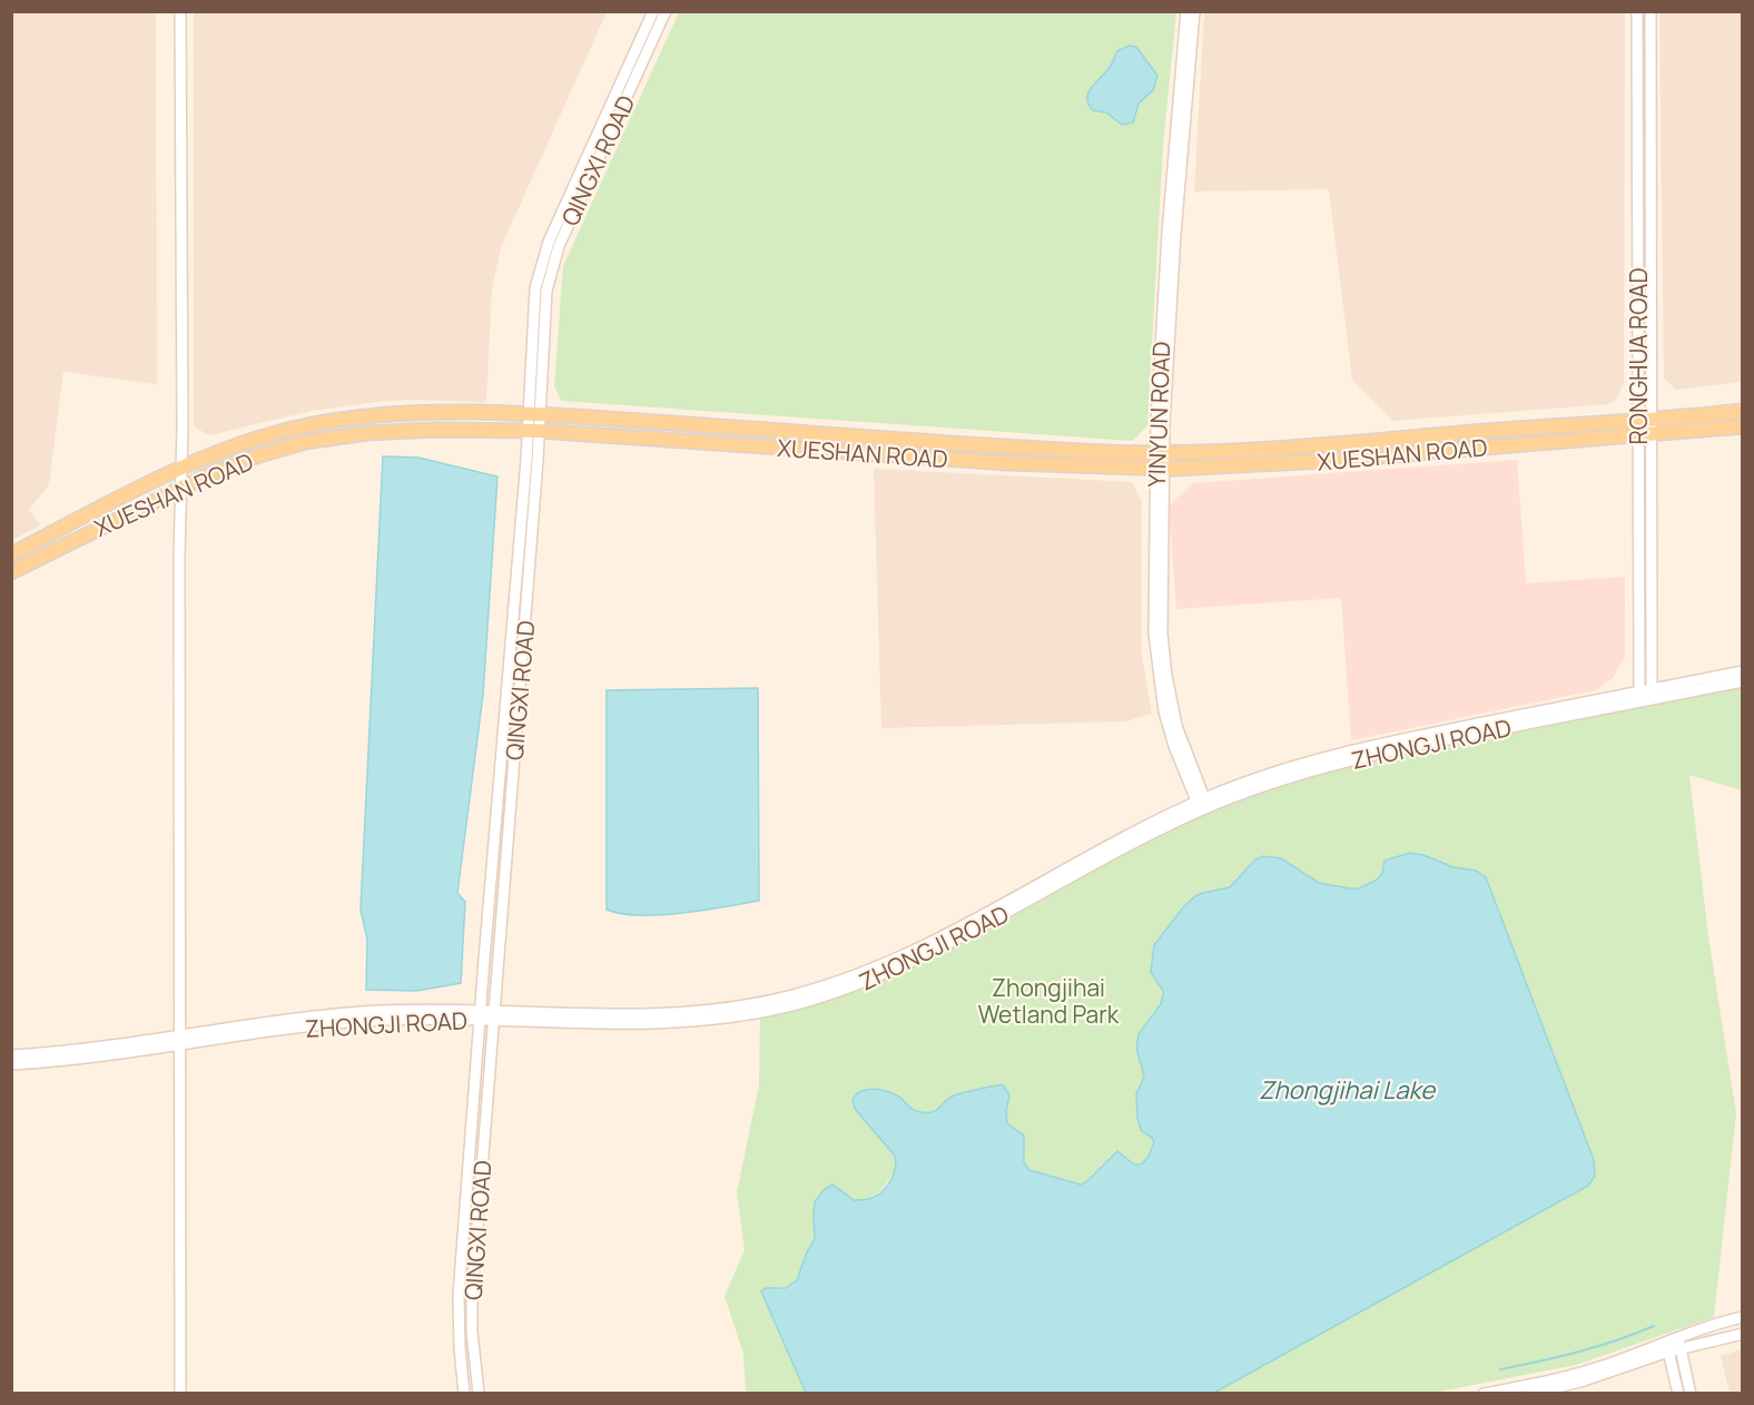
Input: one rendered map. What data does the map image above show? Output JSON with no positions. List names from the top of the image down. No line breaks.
{"streets":{"main road":["XUESHAN ROAD"],"street":["QINGXI ROAD","RONGHUA ROAD","YINYUN ROAD","ZHONGJI ROAD"]},"crossings":[["QINGXI ROAD","XUESHAN ROAD"],["QINGXI ROAD","ZHONGJI ROAD"],["RONGHUA ROAD","XUESHAN ROAD"],["RONGHUA ROAD","ZHONGJI ROAD"],["YINYUN ROAD","XUESHAN ROAD"],["YINYUN ROAD","ZHONGJI ROAD"]],"water":["Zhongjihai Lake"],"parks":["Zhongjihai Wetland Park"]}
